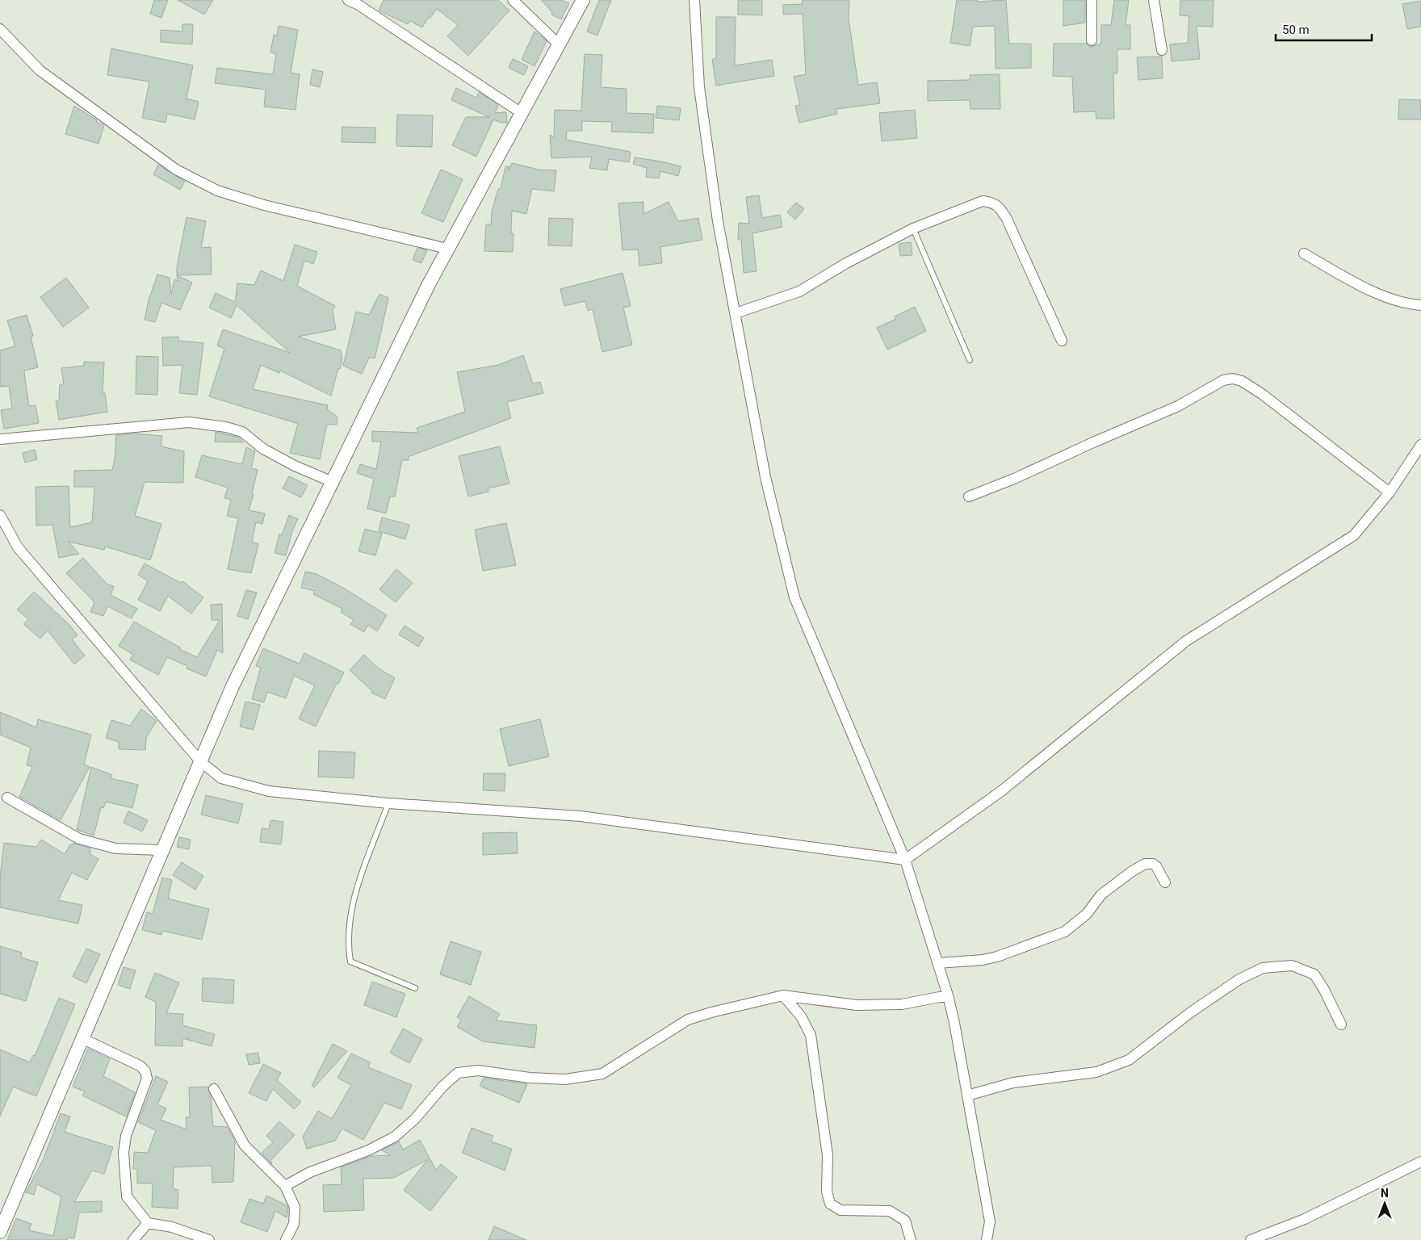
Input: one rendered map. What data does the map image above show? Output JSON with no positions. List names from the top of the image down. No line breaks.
{"scale_bar":"50 m","north":"top"}
